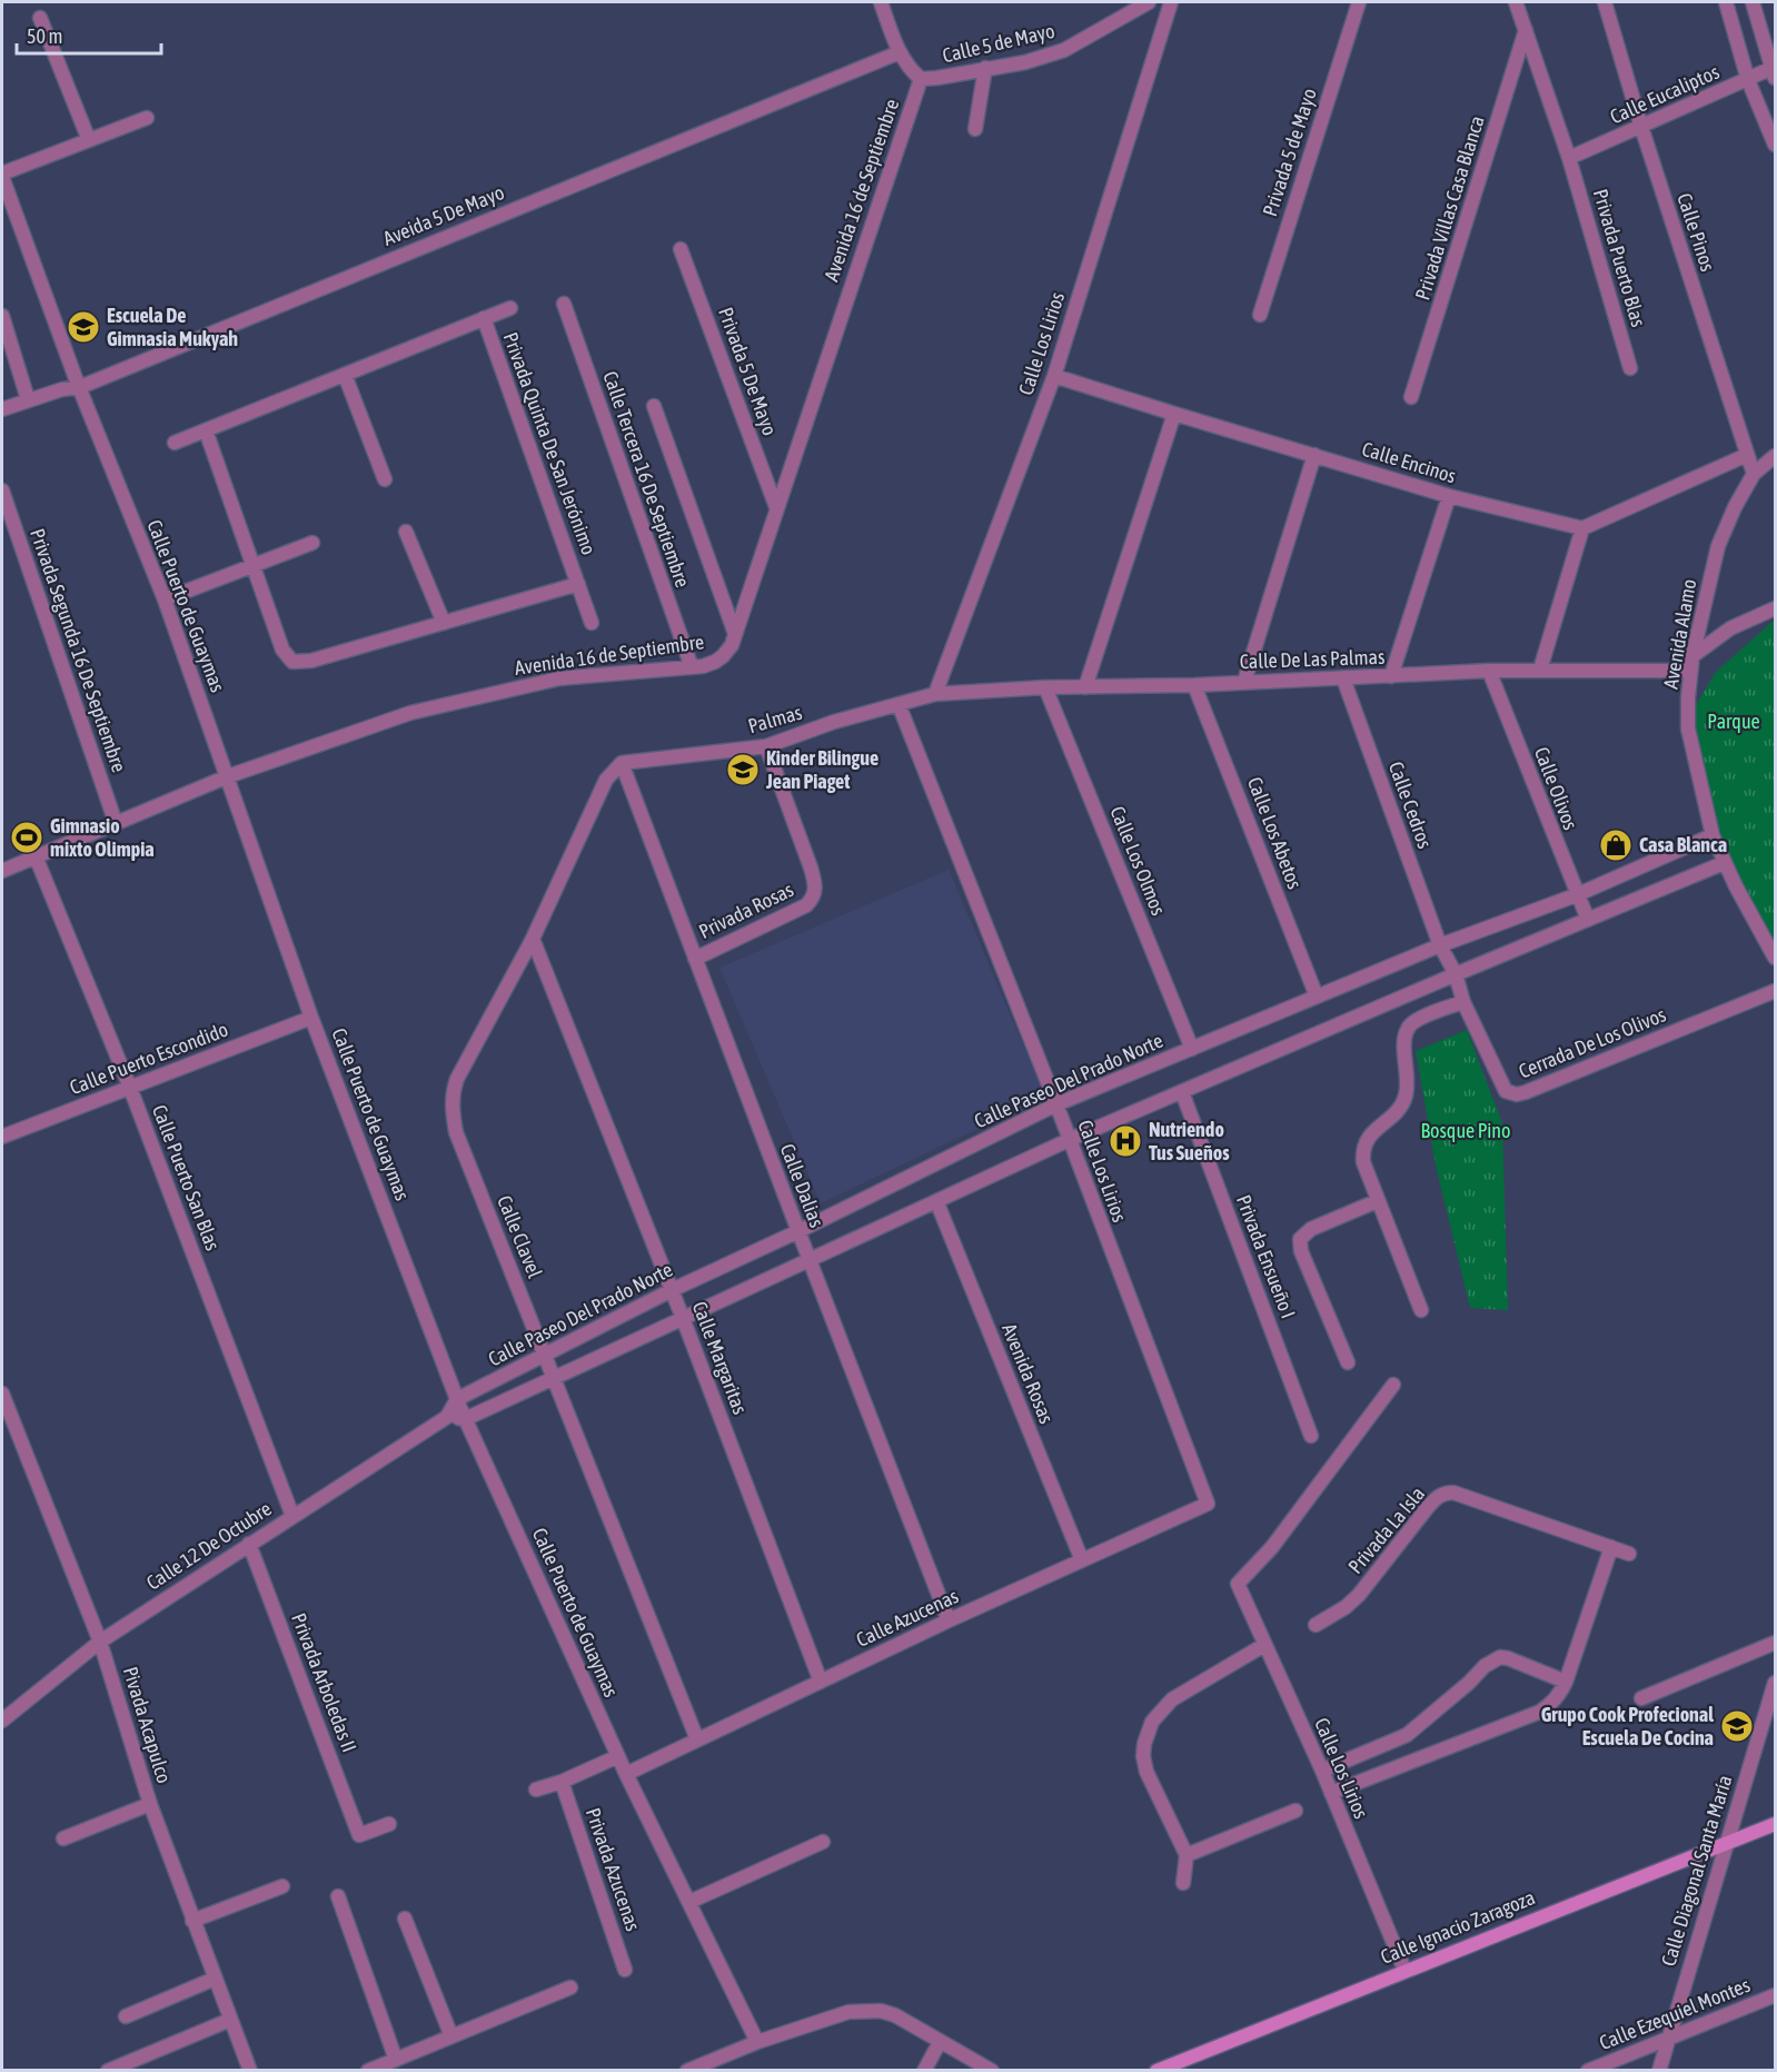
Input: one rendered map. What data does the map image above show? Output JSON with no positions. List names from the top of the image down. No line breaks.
{"streets":{"street":["Calle 5 de Mayo","Calle Eucaliptos","Privada 5 de Mayo","Avenida 16 de Septiembre","Privada Villas Casa Blanca","Aveida 5 De Mayo","Calle Pinos","Privada Puerto Blas","Calle Los Lirios","Privada 5 De Mayo","Privada Quinta De San Jerónimo","Calle Encinos","Calle Tercera 16 De Septiembre","Calle Puerto de Guaymas","Avenida Alamo","Privada Segunda 16 De Septiembre","Calle De Las Palmas","Palmas","Calle Olivos","Calle Cedros","Calle Los Abetos","Calle Los Olmos","Privada Rosas","Cerrada De Los Olivos","Calle Puerto Escondido","Calle Paseo Del Prado Norte","Calle Puerto San Blas","Calle Dalias","Calle Clavel","Privada Ensueño I","Calle Margaritas","Avenida Rosas","Privada La Isla","Calle 12 De Octubre","Calle Azucenas","Privada Arboledas II","Pivada Acapulco","Privada Azucenas","Calle Diagonal Santa María","Calle Ignacio Zaragoza","Calle Ezequiel Montes"]},"crossings":[["Calle 5 de Mayo","Avenida 16 de Septiembre"],["Calle 5 de Mayo","Aveida 5 De Mayo"],["Calle Eucaliptos","Calle Pinos"],["Calle Eucaliptos","Privada Puerto Blas"],["Avenida 16 de Septiembre","Privada 5 De Mayo"],["Avenida 16 de Septiembre","Calle Tercera 16 De Septiembre"],["Avenida 16 de Septiembre","Calle Puerto de Guaymas"],["Avenida 16 de Septiembre","Privada Segunda 16 De Septiembre"],["Avenida 16 de Septiembre","Calle Puerto San Blas"],["Privada Villas Casa Blanca","Privada Puerto Blas"],["Aveida 5 De Mayo","Calle Puerto de Guaymas"],["Calle Pinos","Avenida Alamo"],["Calle Los Lirios","Calle Encinos"],["Calle Los Lirios","Calle De Las Palmas"],["Calle Los Lirios","Palmas"],["Calle Los Lirios","Calle Paseo Del Prado Norte"],["Calle Los Lirios","Calle Azucenas"],["Calle Los Lirios","Calle Ignacio Zaragoza"],["Calle Puerto de Guaymas","Calle Puerto Escondido"],["Calle Puerto de Guaymas","Calle Paseo Del Prado Norte"],["Calle Puerto de Guaymas","Calle 12 De Octubre"],["Calle Puerto de Guaymas","Calle Azucenas"],["Avenida Alamo","Calle De Las Palmas"],["Avenida Alamo","Calle Paseo Del Prado Norte"],["Calle De Las Palmas","Palmas"],["Calle De Las Palmas","Calle Olivos"],["Calle De Las Palmas","Calle Cedros"],["Calle De Las Palmas","Calle Los Abetos"],["Calle De Las Palmas","Calle Los Olmos"],["Palmas","Privada Rosas"],["Palmas","Calle Dalias"],["Palmas","Calle Clavel"],["Calle Olivos","Calle Paseo Del Prado Norte"],["Calle Cedros","Cerrada De Los Olivos"],["Calle Cedros","Calle Paseo Del Prado Norte"],["Calle Los Abetos","Calle Paseo Del Prado Norte"],["Calle Los Olmos","Calle Paseo Del Prado Norte"],["Privada Rosas","Calle Dalias"],["Cerrada De Los Olivos","Calle Paseo Del Prado Norte"],["Calle Puerto Escondido","Calle Puerto San Blas"],["Calle Paseo Del Prado Norte","Calle Dalias"],["Calle Paseo Del Prado Norte","Calle Clavel"],["Calle Paseo Del Prado Norte","Privada Ensueño I"],["Calle Paseo Del Prado Norte","Calle Margaritas"],["Calle Paseo Del Prado Norte","Avenida Rosas"],["Calle Paseo Del Prado Norte","Calle 12 De Octubre"],["Calle Puerto San Blas","Calle 12 De Octubre"],["Calle Dalias","Calle Clavel"],["Calle Dalias","Calle Azucenas"],["Calle Clavel","Calle Margaritas"],["Calle Clavel","Calle Azucenas"],["Calle Margaritas","Calle Azucenas"],["Avenida Rosas","Calle Azucenas"],["Calle 12 De Octubre","Privada Arboledas II"],["Calle 12 De Octubre","Pivada Acapulco"],["Calle Diagonal Santa María","Calle Ignacio Zaragoza"],["Calle Diagonal Santa María","Calle Ezequiel Montes"]],"parks":["Parque","Bosque Pino"],"places":{"school or university":["Escuela De Gimnasia Mukyah","Kinder Bilingue Jean Piaget","Grupo Cook Profecional Escuela De Cocina"],"sports":["Gimnasio mixto Olimpia"],"shop":["Casa Blanca"],"hospital":["Nutriendo Tus Sueños"]},"scale_bar":"50 m"}
